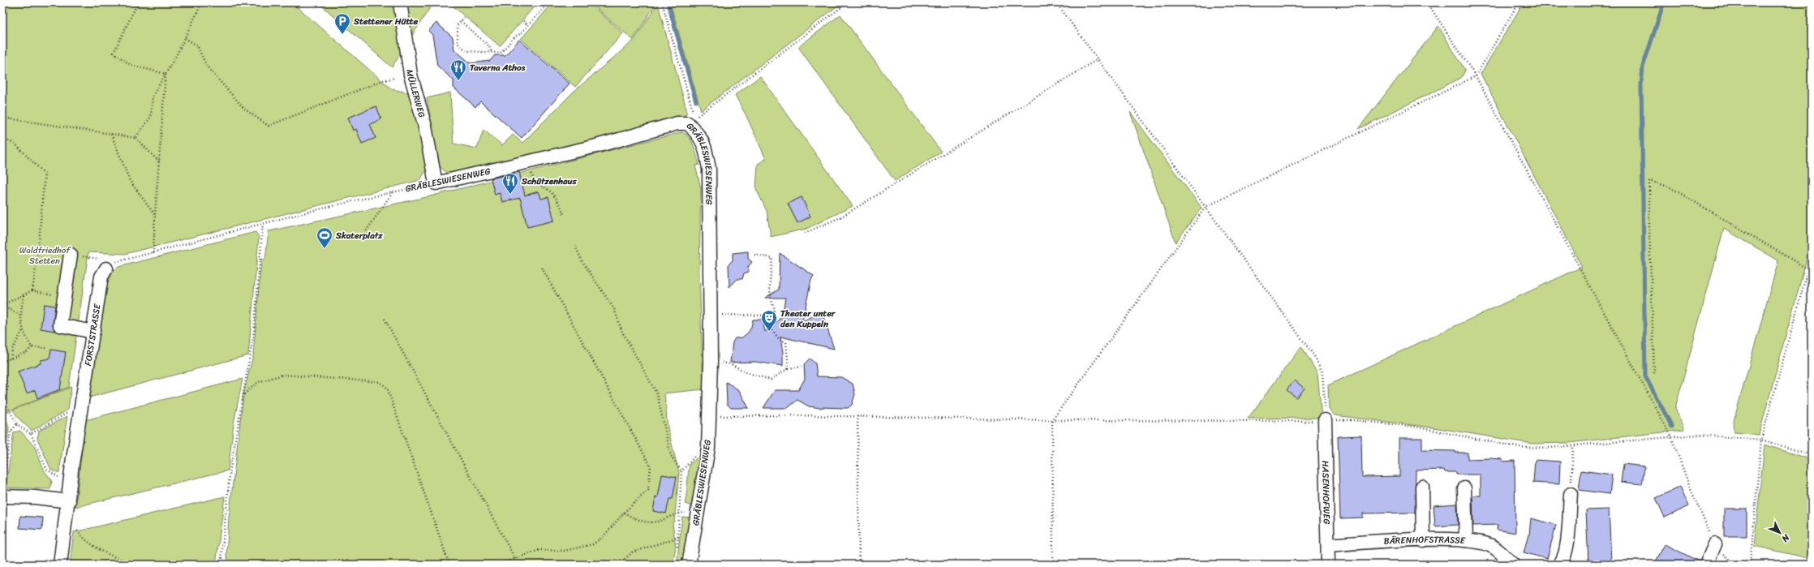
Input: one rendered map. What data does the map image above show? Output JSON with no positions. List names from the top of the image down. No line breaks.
{"streets":{"street":["MÜLLERWEG","GRÄBLESWIESENWEG","FORSTSTRASSE","HASENHOFWEG","BÄRENHOFSTRASSE"]},"crossings":[["MÜLLERWEG","GRÄBLESWIESENWEG"],["HASENHOFWEG","BÄRENHOFSTRASSE"]],"parks":["Waldfriedhof Stetten"],"places":{"parking":["Stettener Hütte"],"restaurant":["Taverna Athos","Schützenhaus"],"sports":["Skaterplatz"],"theatre":["Theater unter den Kuppeln"]},"north":"bottom right"}
